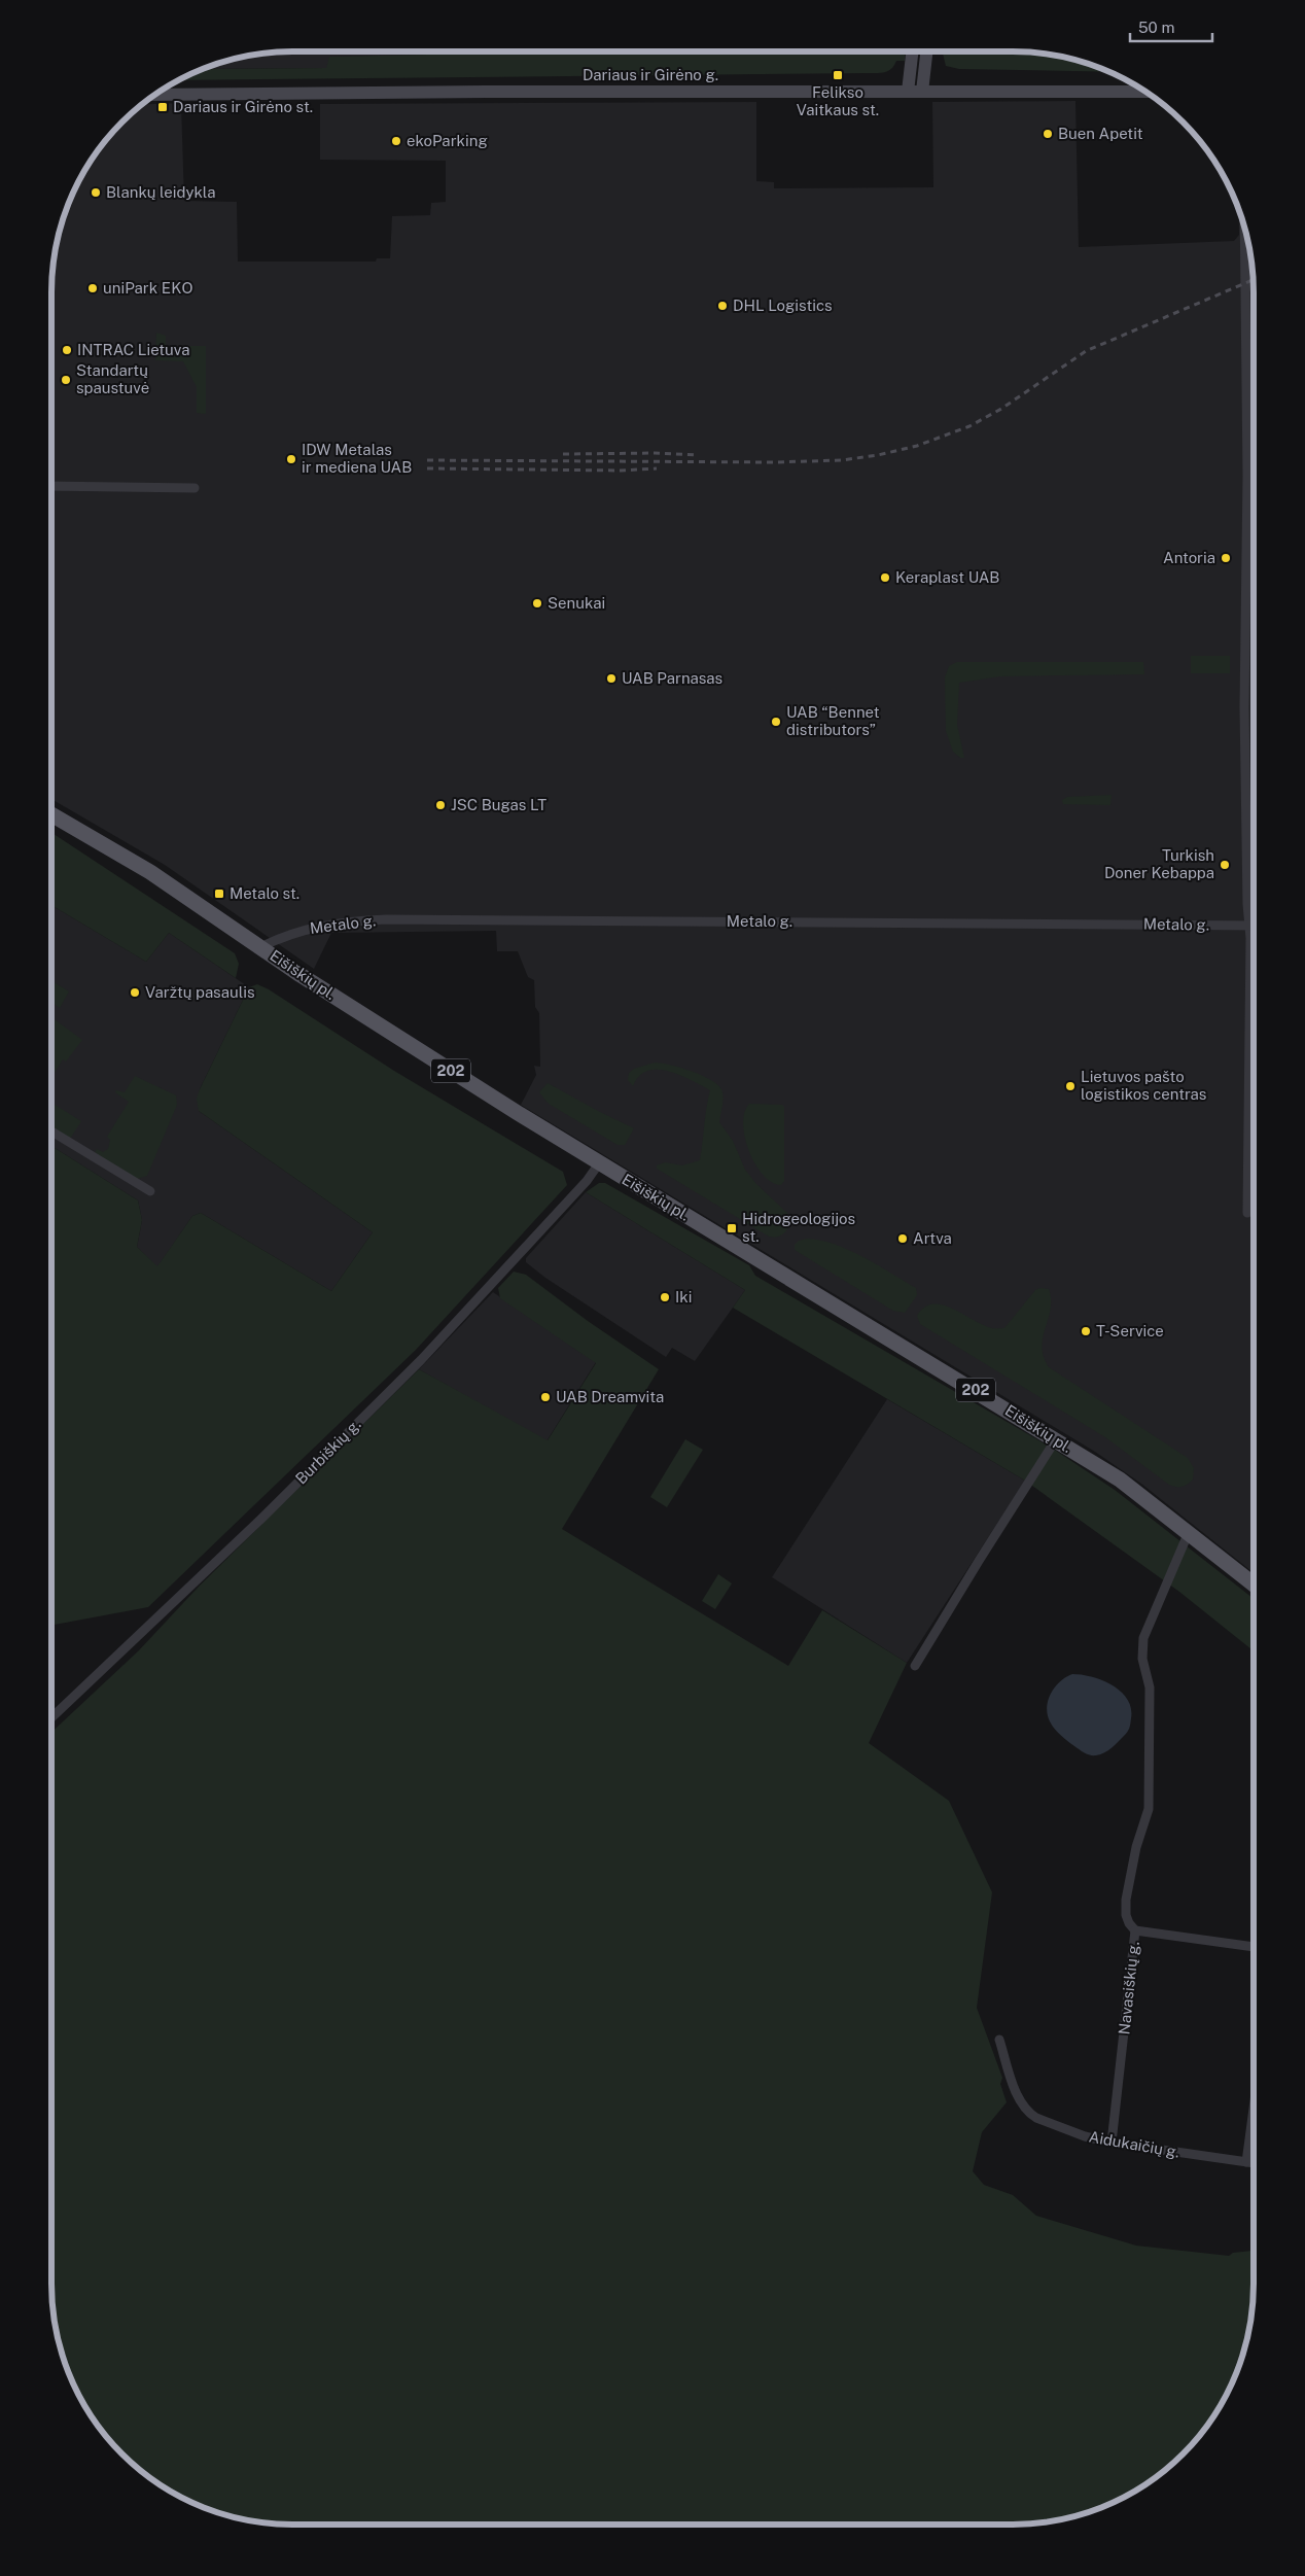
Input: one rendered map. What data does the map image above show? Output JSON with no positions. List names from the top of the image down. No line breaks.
{"streets":{"main road":["Dariaus ir Girėno g.","Eišiškių pl.","202"],"street":["Metalo g.","Burbiškių g.","Navasiškių g.","Aidukaičių g."]},"crossings":[["Metalo g.","Eišiškių pl."],["Eišiškių pl.","Burbiškių g."],["Navasiškių g.","Aidukaičių g."]],"places":{"transit":["Felikso Vaitkaus st.","Dariaus ir Girėno st.","Metalo st.","Hidrogeologijos st."],"other":["Buen Apetit","ekoParking","Blankų leidykla","uniPark EKO","DHL Logistics","INTRAC Lietuva","Standartų spaustuvė","IDW Metalas ir mediena UAB","Antoria","Keraplast UAB","Senukai","UAB Parnasas","UAB “Bennet distributors”","JSC Bugas LT","Turkish Doner Kebappa","Varžtų pasaulis","Lietuvos pašto logistikos centras","Artva","Iki","T-Service","UAB Dreamvita"]},"scale_bar":"50 m"}
